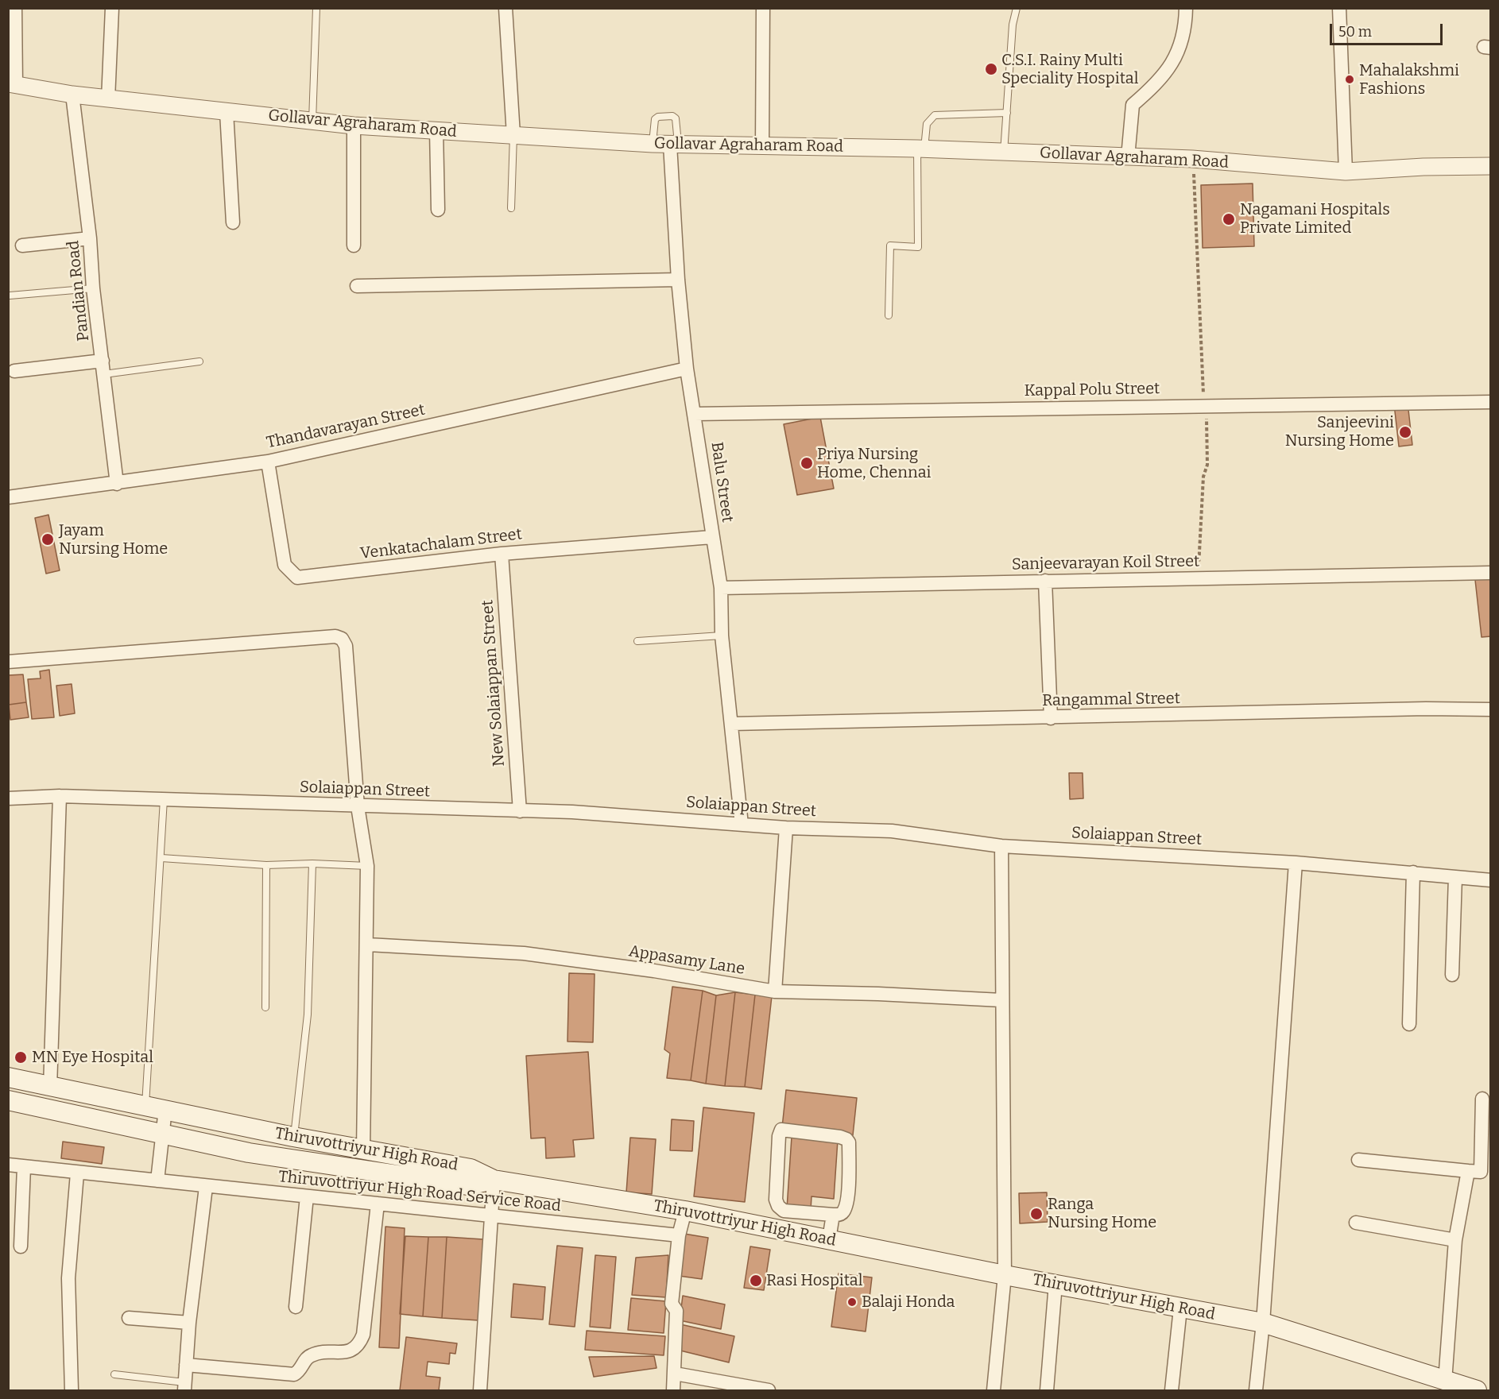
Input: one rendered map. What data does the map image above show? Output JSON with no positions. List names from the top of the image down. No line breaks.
{"streets":{"main road":["Thiruvottriyur High Road"],"street":["Gollavar Agraharam Road","Pandian Road","Kappal Polu Street","Thandavarayan Street","Balu Street","Venkatachalam Street","Sanjeevarayan Koil Street","New Solaiappan Street","Rangammal Street","Solaiappan Street","Appasamy Lane","Thiruvottriyur High Road Service Road"]},"crossings":[["Gollavar Agraharam Road","Pandian Road"],["Gollavar Agraharam Road","Balu Street"],["Pandian Road","Thandavarayan Street"],["Kappal Polu Street","Balu Street"],["Thandavarayan Street","Balu Street"],["Thandavarayan Street","Venkatachalam Street"],["Balu Street","Venkatachalam Street"],["Balu Street","Sanjeevarayan Koil Street"],["Balu Street","Rangammal Street"],["Balu Street","Solaiappan Street"],["Venkatachalam Street","New Solaiappan Street"],["New Solaiappan Street","Solaiappan Street"]],"places":["C.S.I. Rainy Multi Speciality Hospital","Mahalakshmi Fashions","Nagamani Hospitals Private Limited","Sanjeevini Nursing Home","Priya Nursing Home, Chennai","Jayam Nursing Home","MN Eye Hospital","Ranga Nursing Home","Rasi Hospital","Balaji Honda"],"scale_bar":"50 m"}
